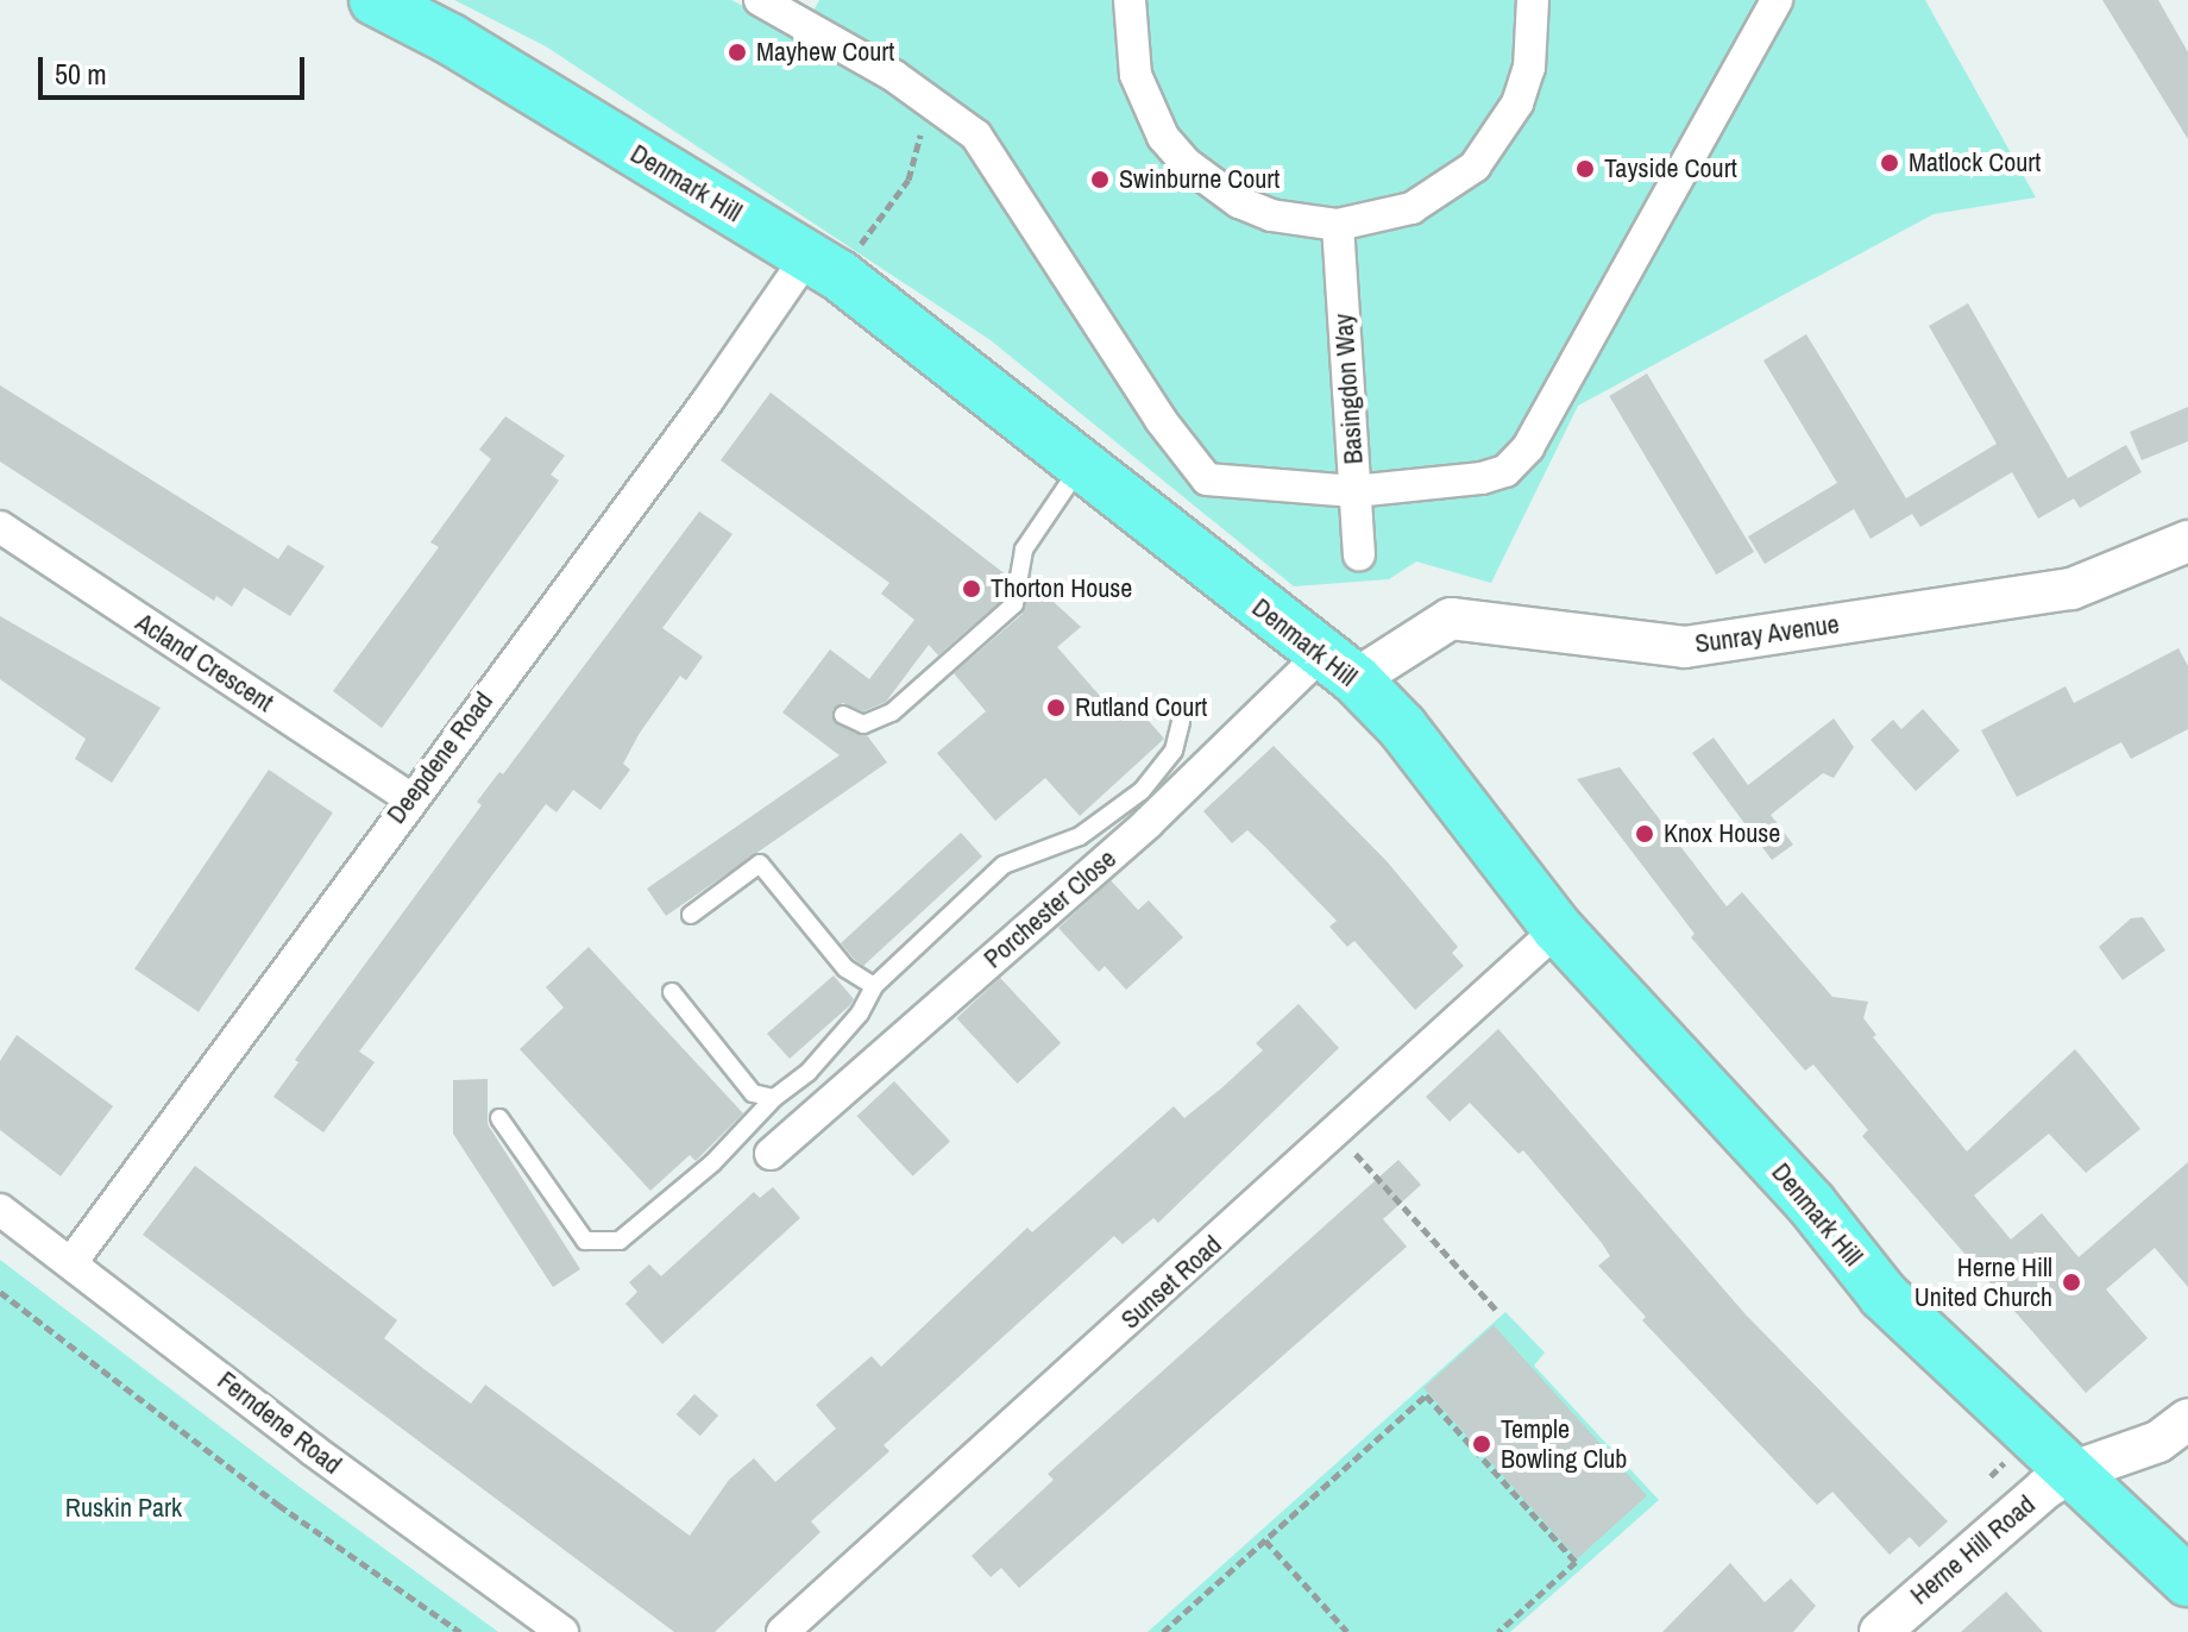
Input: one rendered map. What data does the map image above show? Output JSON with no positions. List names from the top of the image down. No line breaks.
{"streets":{"main road":["Denmark Hill"],"street":["Basingdon Way","Sunray Avenue","Acland Crescent","Deepdene Road","Porchester Close","Sunset Road","Ferndene Road","Herne Hill Road"]},"crossings":[["Denmark Hill","Sunray Avenue"],["Denmark Hill","Deepdene Road"],["Denmark Hill","Porchester Close"],["Denmark Hill","Sunset Road"],["Denmark Hill","Herne Hill Road"],["Sunray Avenue","Porchester Close"],["Acland Crescent","Deepdene Road"],["Deepdene Road","Ferndene Road"]],"parks":["Ruskin Park"],"places":["Mayhew Court","Matlock Court","Tayside Court","Swinburne Court","Thorton House","Rutland Court","Knox House","Herne Hill United Church","Temple Bowling Club"],"scale_bar":"50 m"}
